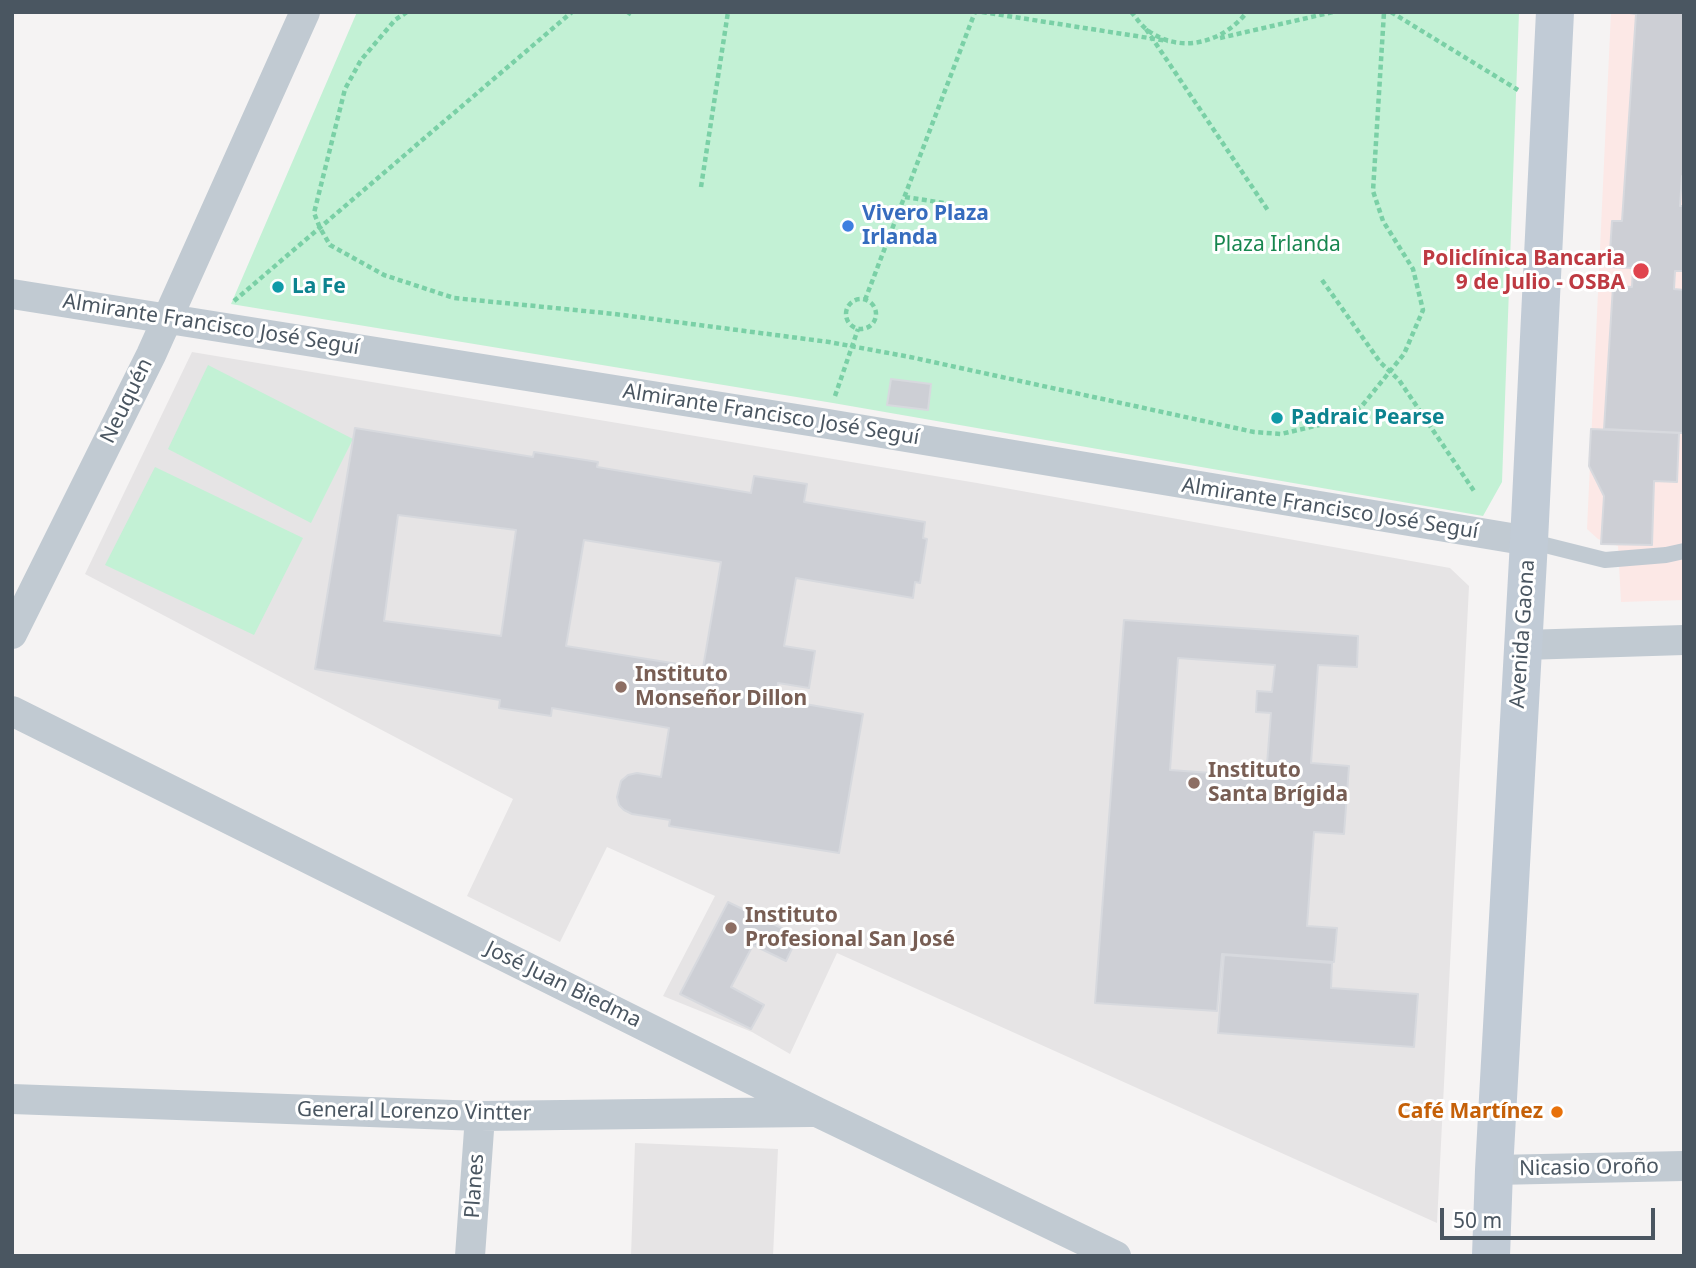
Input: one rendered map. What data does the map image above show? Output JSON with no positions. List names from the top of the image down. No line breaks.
{"streets":{"main road":["Avenida Gaona"],"street":["Almirante Francisco José Seguí","Neuquén","José Juan Biedma","General Lorenzo Vintter","Nicasio Oroño","Planes"]},"crossings":[["Almirante Francisco José Seguí","Neuquén"],["Almirante Francisco José Seguí","Avenida Gaona"],["Avenida Gaona","Nicasio Oroño"],["José Juan Biedma","General Lorenzo Vintter"],["General Lorenzo Vintter","Planes"]],"parks":["Plaza Irlanda"],"places":["Vivero Plaza Irlanda","Policlínica Bancaria 9 de Julio - OSBA","La Fe","Padraic Pearse","Instituto Monseñor Dillon","Instituto Santa Brígida","Instituto Profesional San José","Café Martínez"],"scale_bar":"50 m"}
